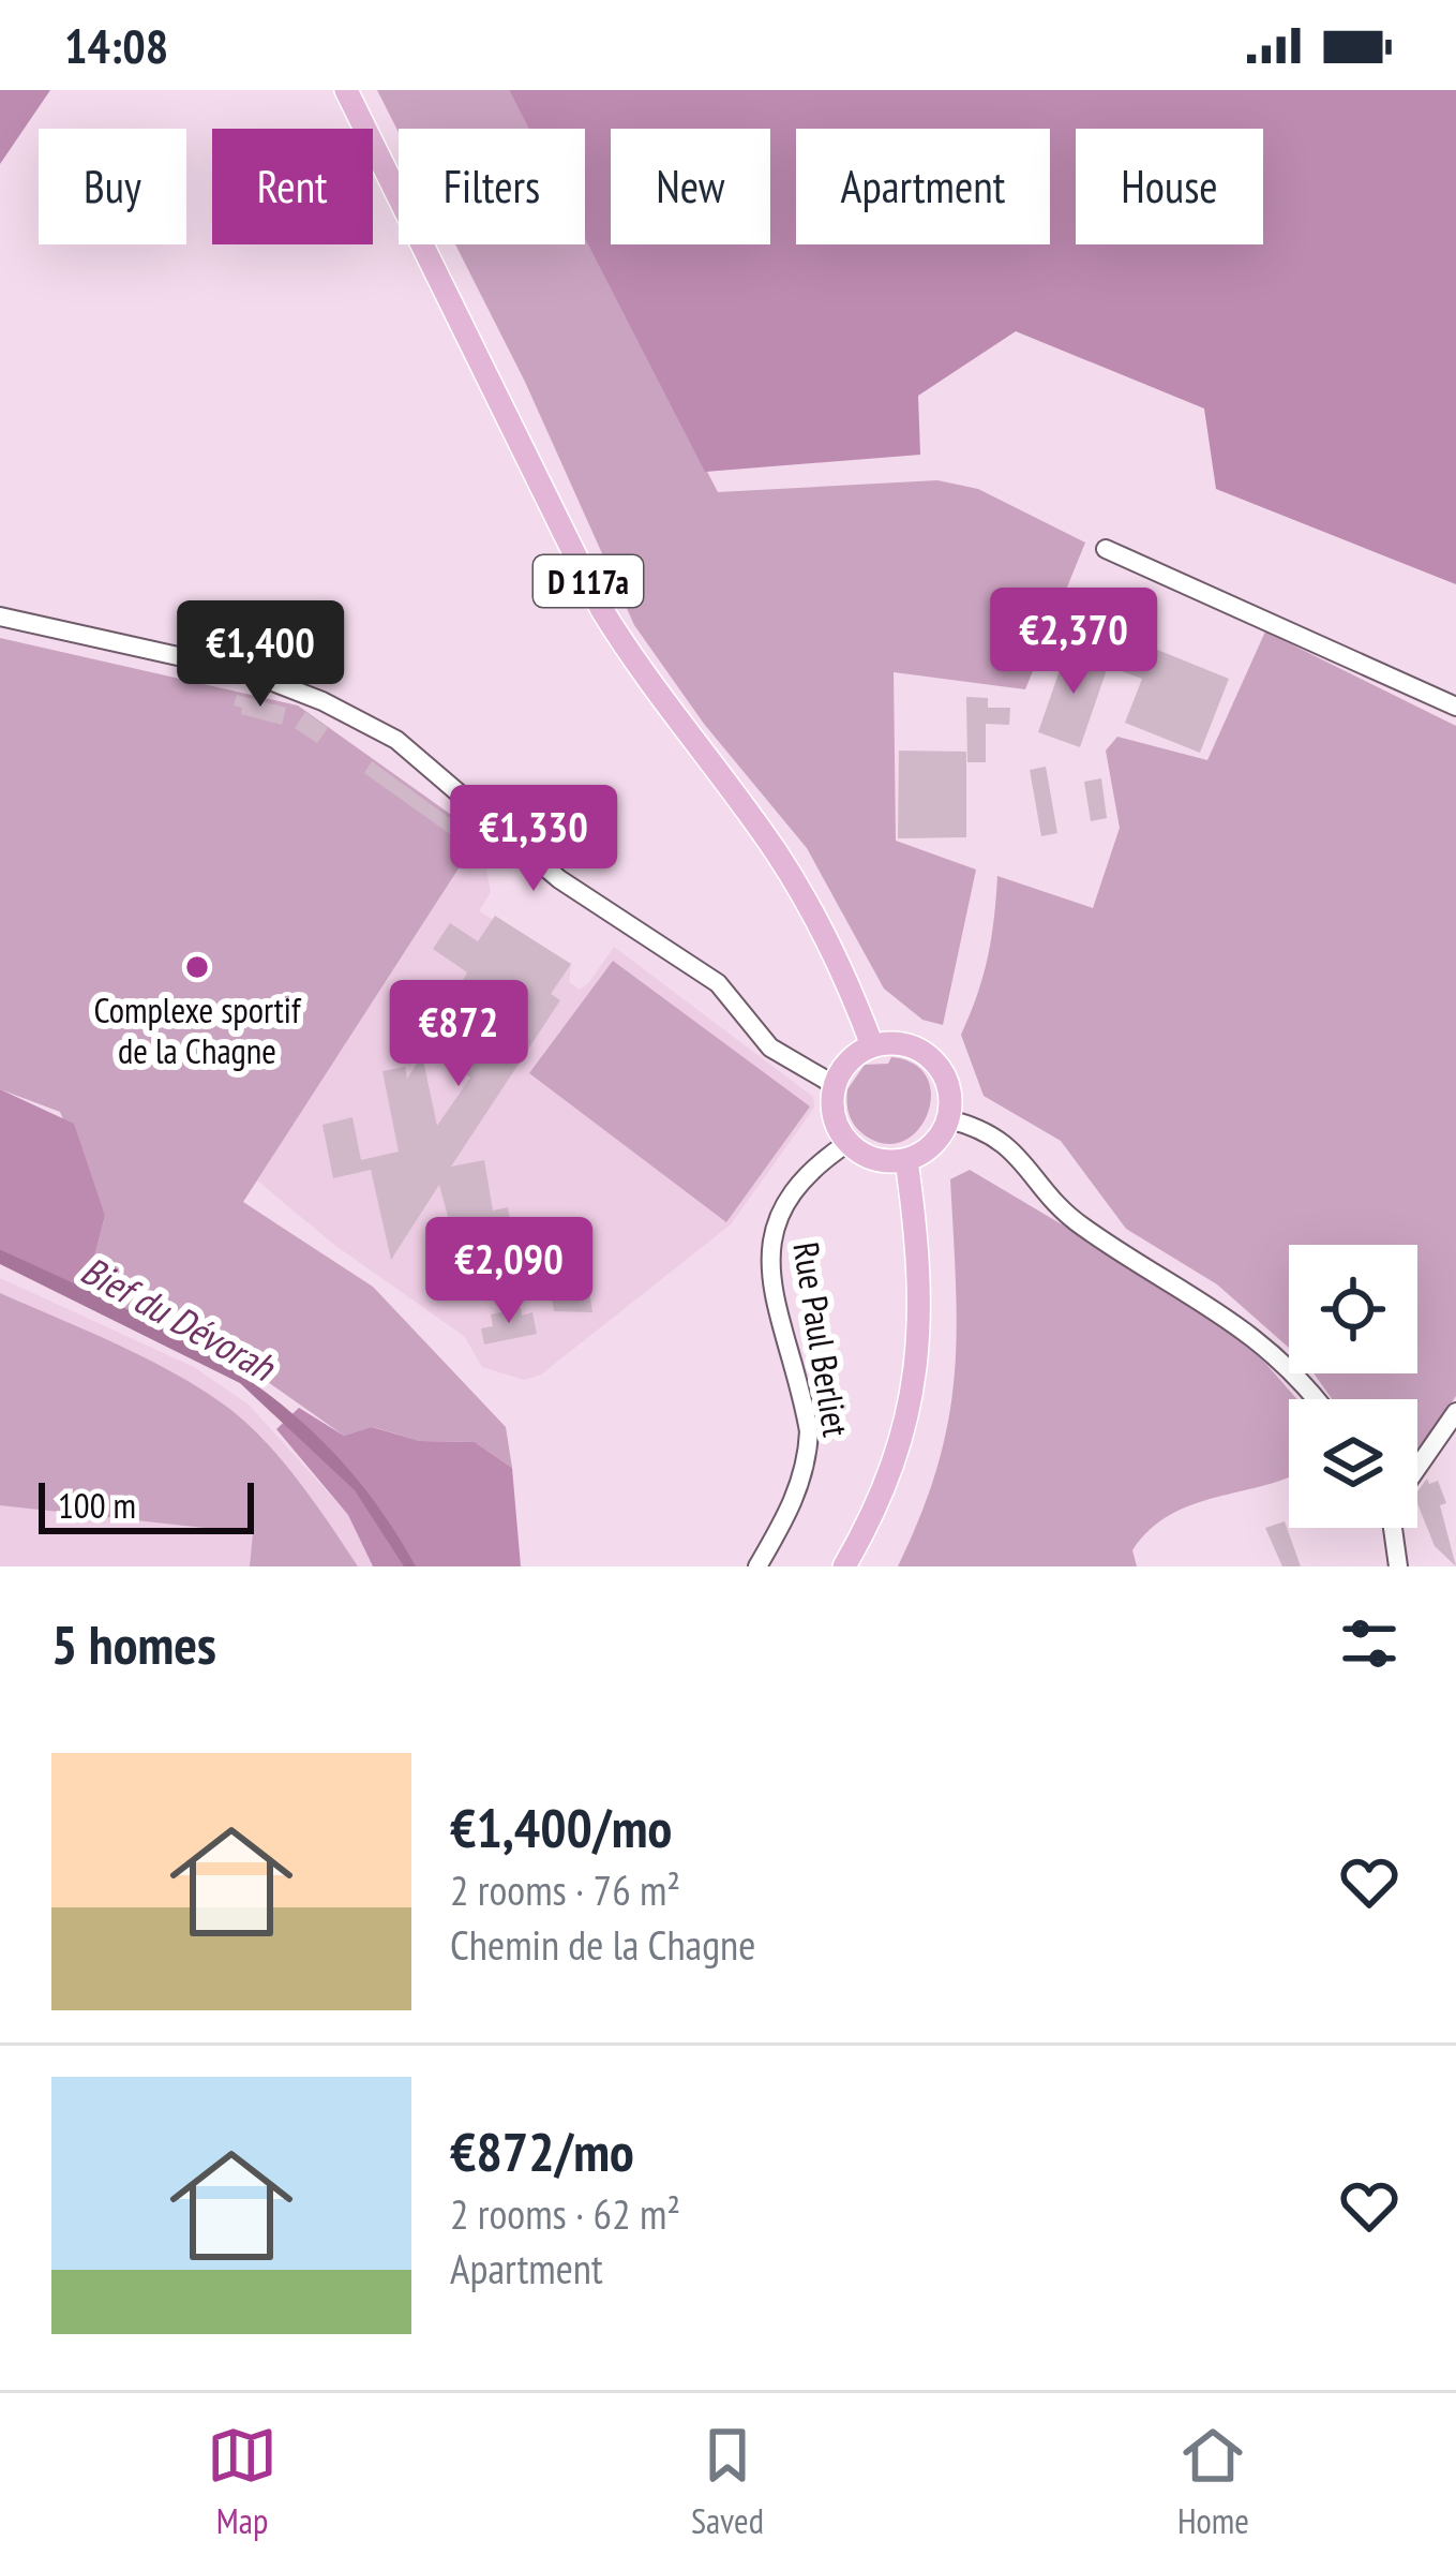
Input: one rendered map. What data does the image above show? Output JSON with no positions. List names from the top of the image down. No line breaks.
{"streets":{"main road":["D 117a"],"street":["Rue Paul Berliet"]},"crossings":[["D 117a","Rue Paul Berliet"]],"water":["Bief du Dévorah"],"places":["Complexe sportif de la Chagne"],"scale_bar":"100 m","page":{"status":"14:08","chip":["Buy","Rent","Filters","New","Apartment","House"],"price":["€2,370","€1,400","€1,330","€872","€2,090"],"scale":"100 m","heading":"5 homes","list":[{"name":"€1,400/mo","note":"2 rooms · 76 m² · Chemin de la Chagne"},{"name":"€872/mo","note":"2 rooms · 62 m² · Apartment"}],"tabs":["Map","Saved","Home"]}}
